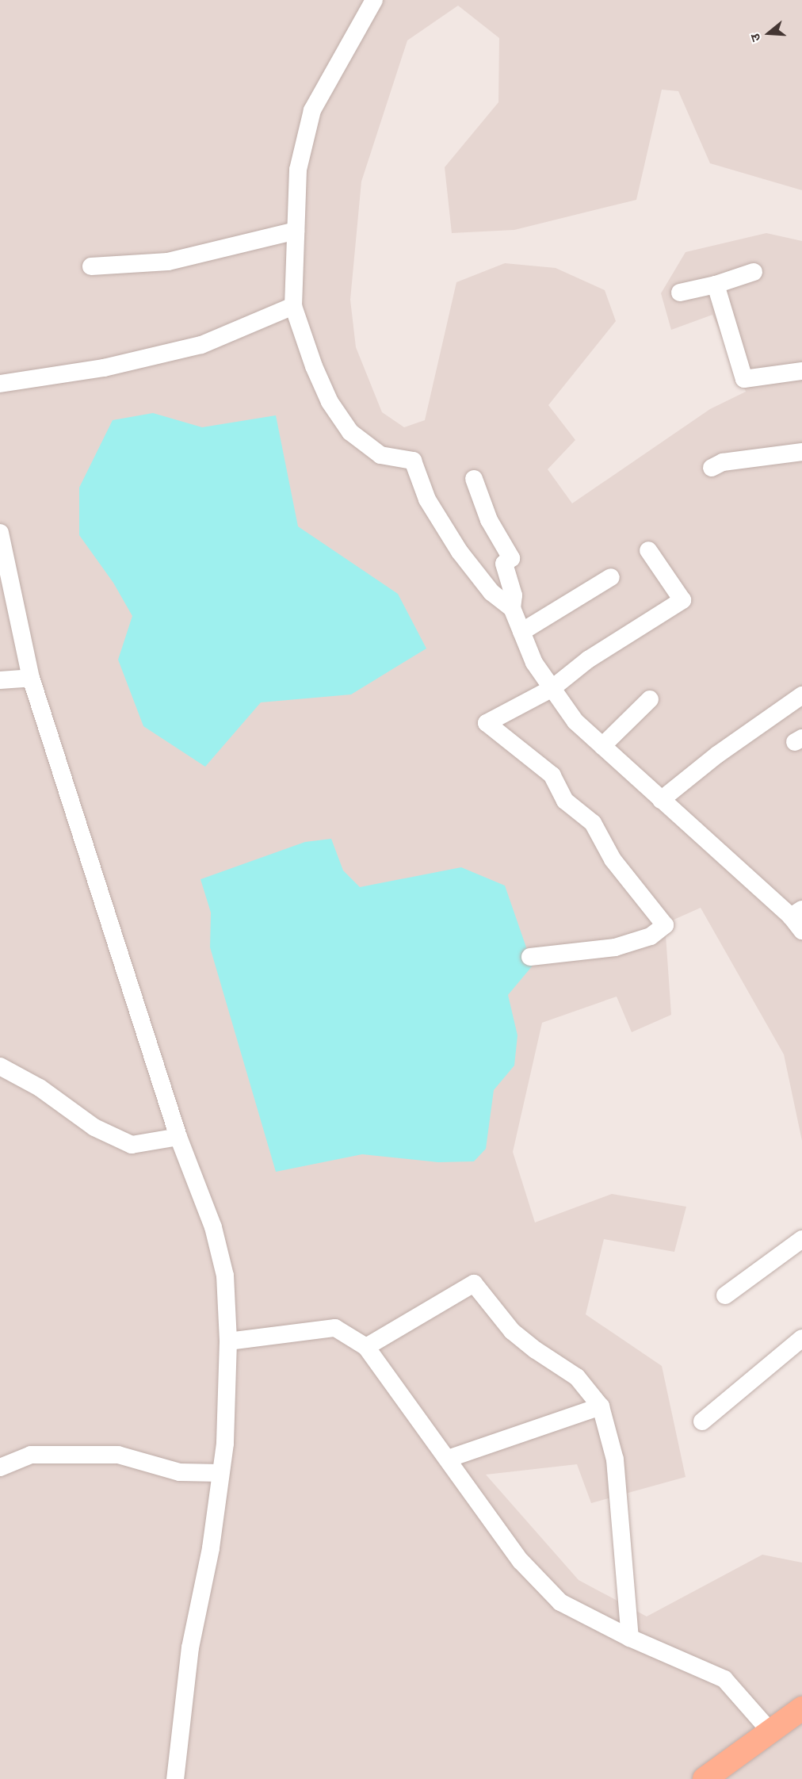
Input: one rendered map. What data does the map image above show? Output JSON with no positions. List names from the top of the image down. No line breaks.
{"north":"left"}
